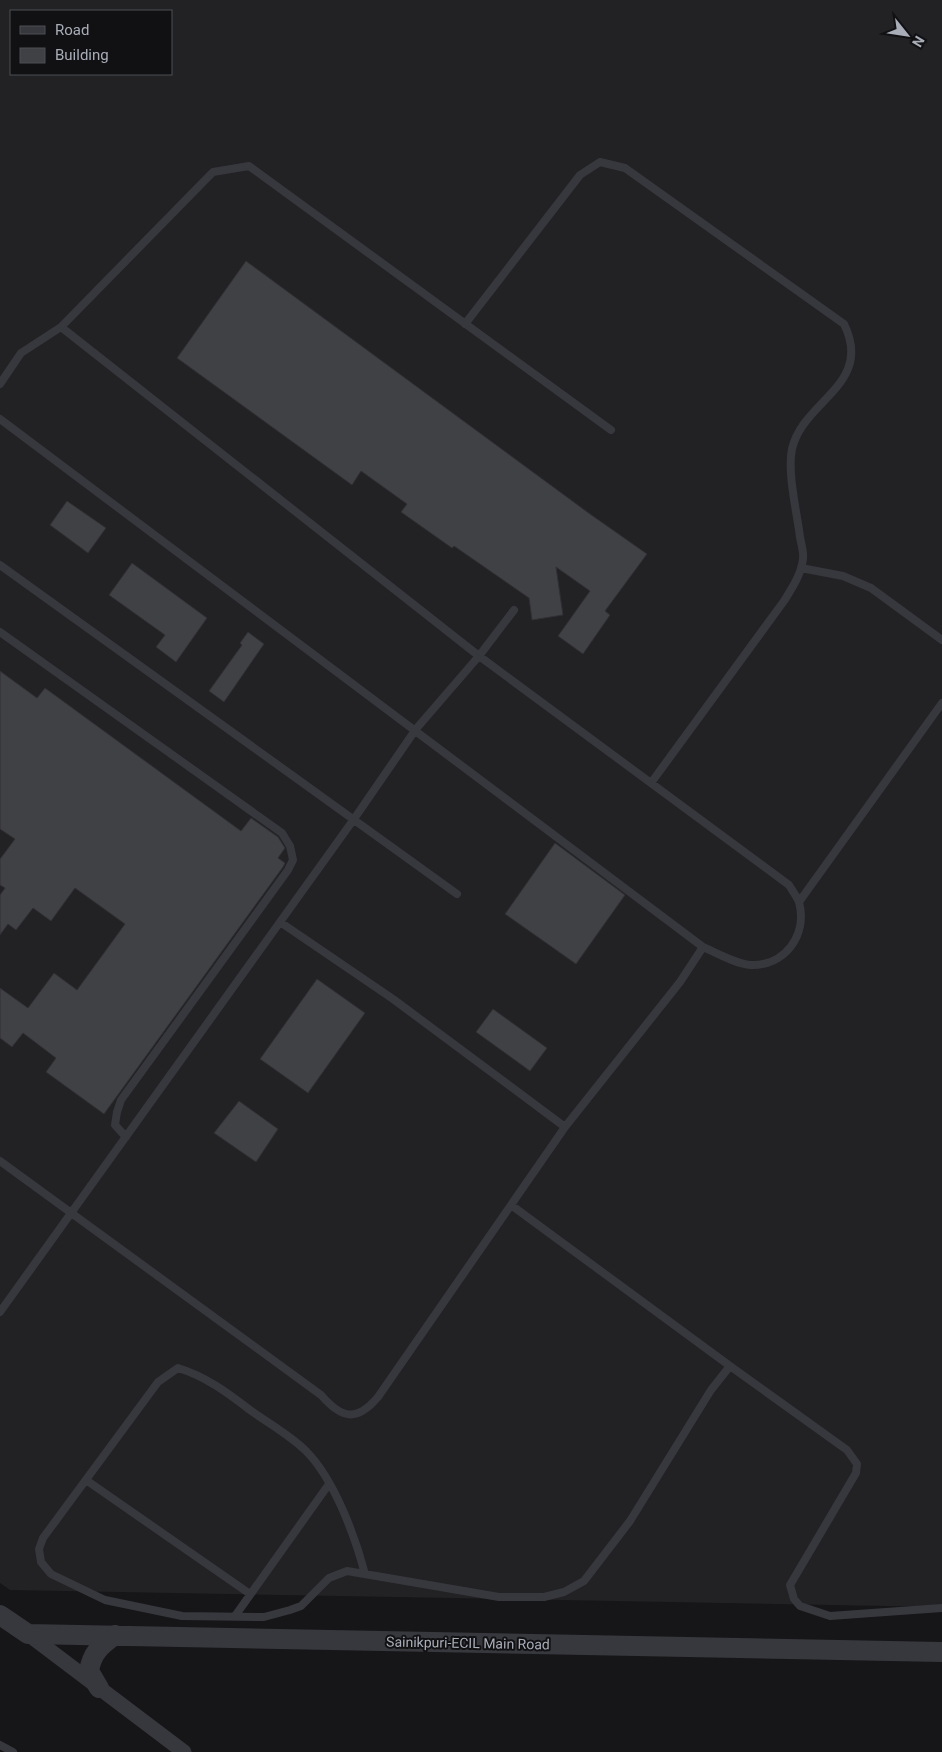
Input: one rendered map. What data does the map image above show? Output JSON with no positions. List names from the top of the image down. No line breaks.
{"streets":{"street":["Sainikpuri-ECIL Main Road"]},"legend":["Road","Building"],"north":"bottom right"}
